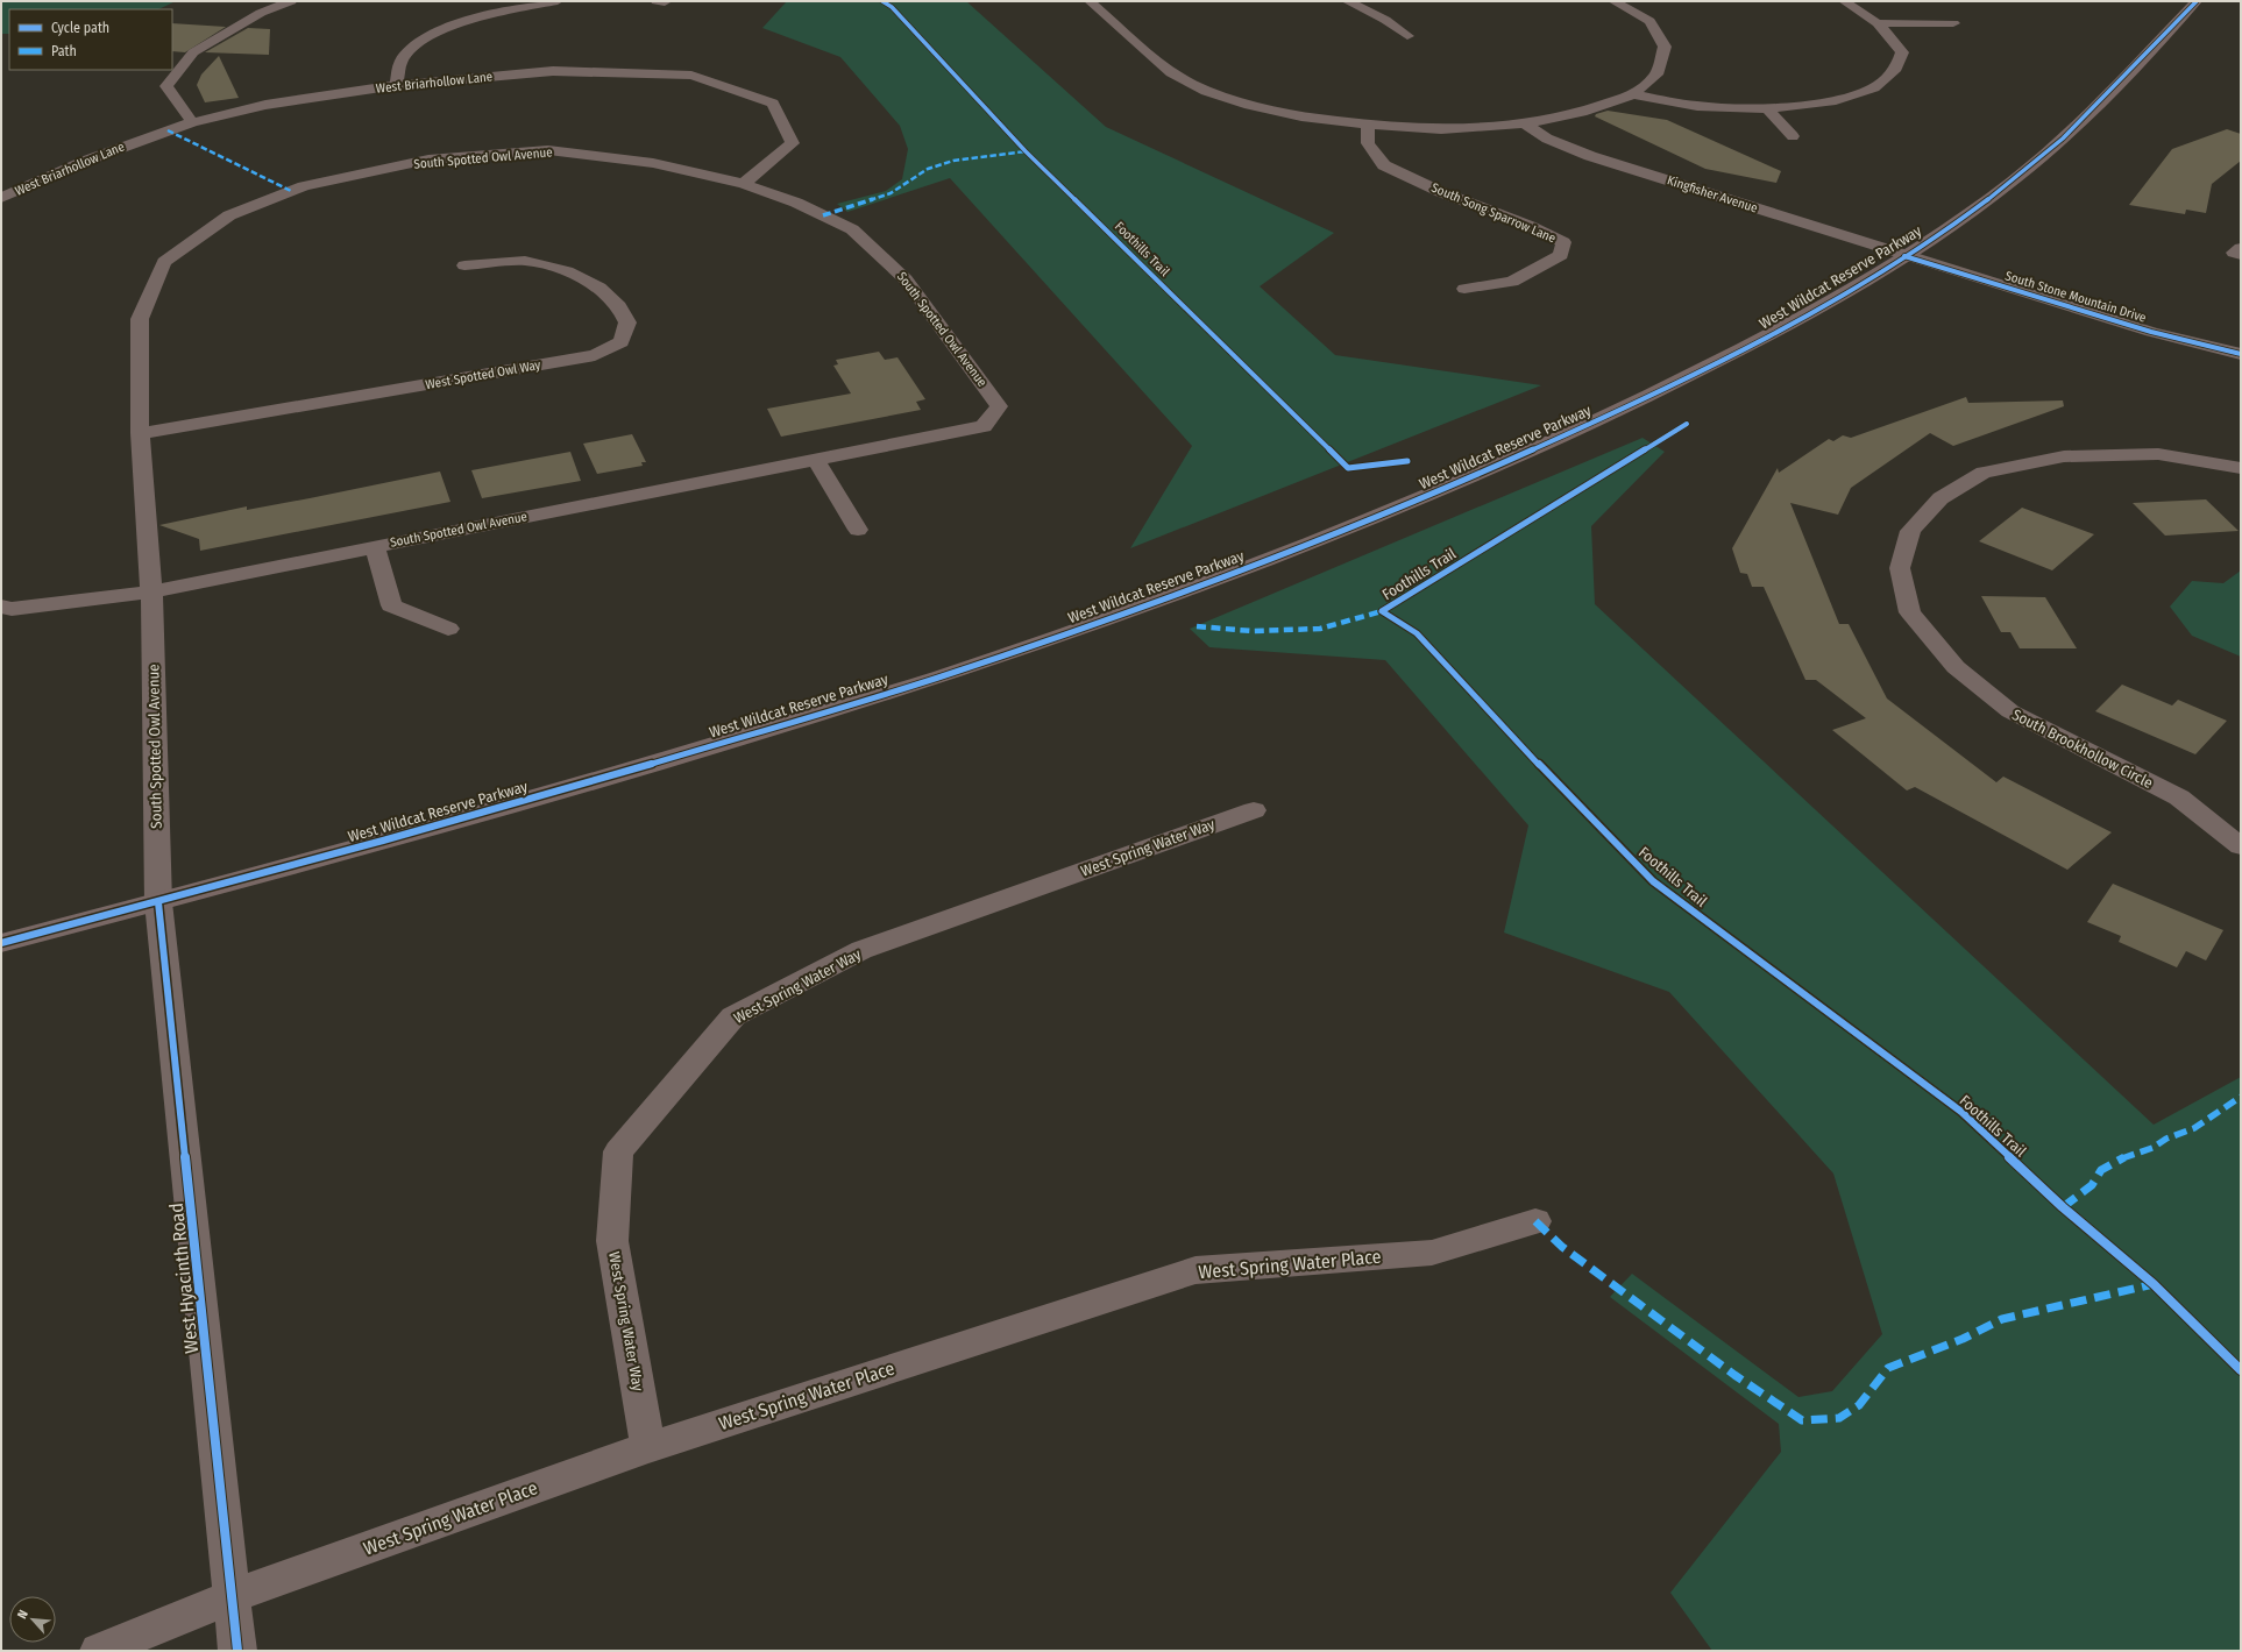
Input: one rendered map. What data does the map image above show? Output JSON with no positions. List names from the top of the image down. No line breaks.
{"streets":{"main road":["West Wildcat Reserve Parkway"],"street":["West Briarhollow Lane","South Spotted Owl Avenue","Kingfisher Avenue","South Song Sparrow Lane","South Stone Mountain Drive","West Spotted Owl Way","South Brookhollow Circle","West Spring Water Way","West Spring Water Place","West Hyacinth Road"],"cycle path":["Foothills Trail"]},"crossings":[["West Briarhollow Lane","South Spotted Owl Avenue"],["South Spotted Owl Avenue","West Wildcat Reserve Parkway"],["South Spotted Owl Avenue","West Spotted Owl Way"],["South Spotted Owl Avenue","West Hyacinth Road"],["Kingfisher Avenue","West Wildcat Reserve Parkway"],["Kingfisher Avenue","South Stone Mountain Drive"],["West Wildcat Reserve Parkway","South Stone Mountain Drive"],["West Wildcat Reserve Parkway","West Hyacinth Road"],["West Spring Water Way","West Spring Water Place"],["West Spring Water Place","West Hyacinth Road"]],"legend":["Cycle path","Path"],"north":"top left"}
